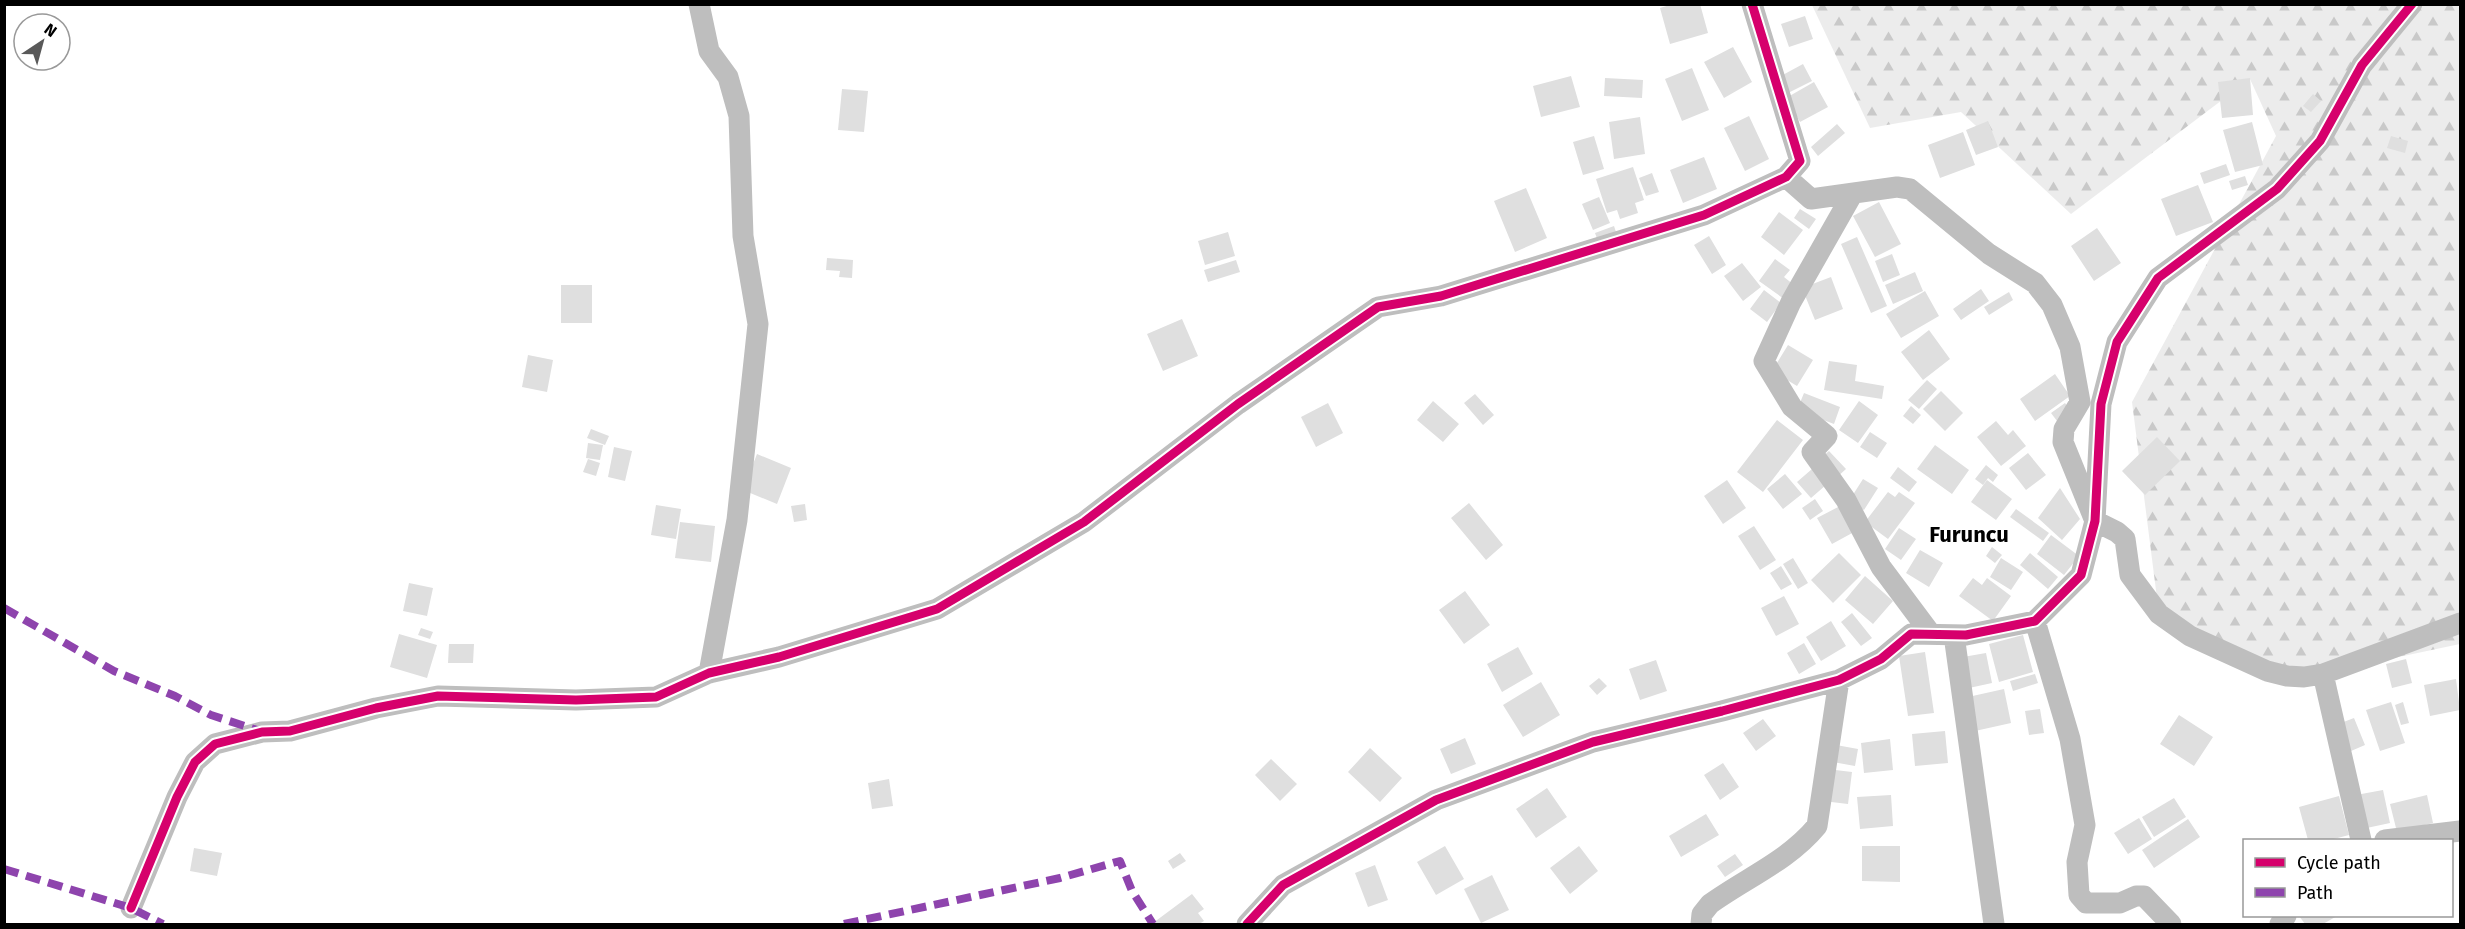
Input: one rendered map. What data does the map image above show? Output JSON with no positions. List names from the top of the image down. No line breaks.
{"districts":["Furuncu"],"legend":["Cycle path","Path"],"north":"top right"}
